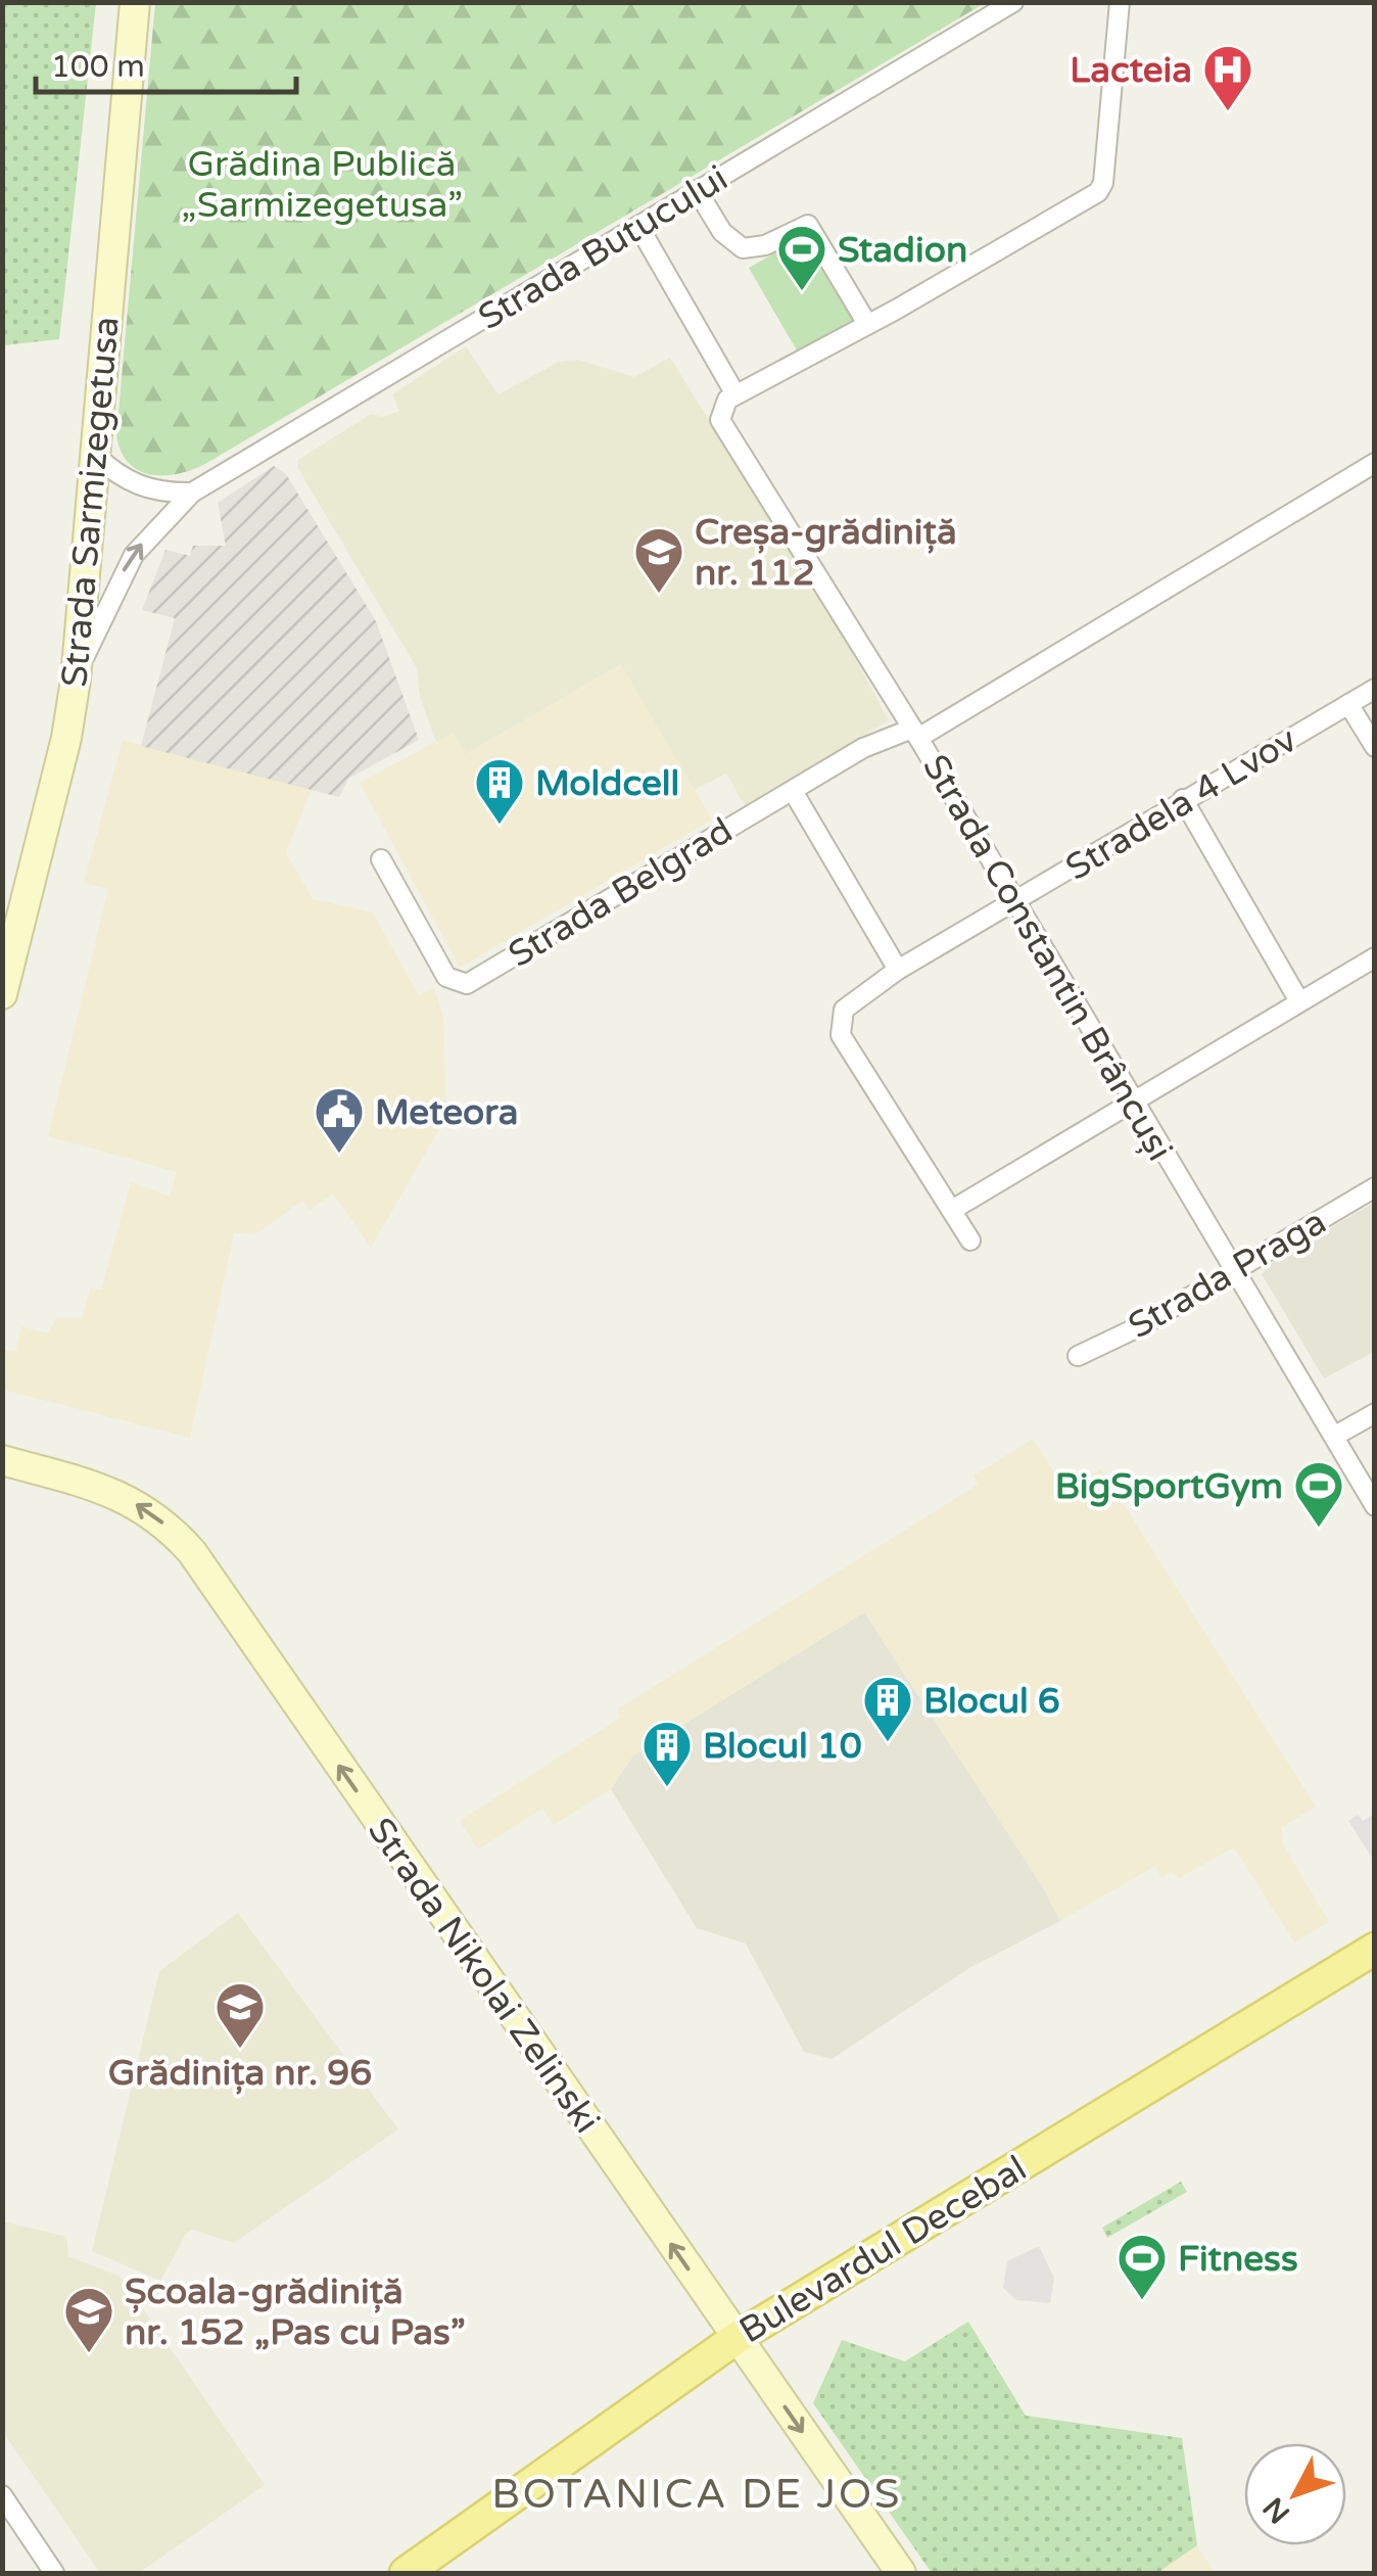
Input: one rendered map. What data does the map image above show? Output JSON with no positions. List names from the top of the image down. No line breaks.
{"streets":{"main road":["Bulevardul Decebal"],"street":["Strada Butucului","Strada Sarmizegetusa","Stradela 4 Lvov","Strada Belgrad","Strada Constantin Brâncuși","Strada Praga","Strada Nikolai Zelinski"]},"crossings":[["Strada Butucului","Strada Sarmizegetusa"],["Stradela 4 Lvov","Strada Constantin Brâncuși"],["Strada Belgrad","Strada Constantin Brâncuși"],["Strada Constantin Brâncuși","Strada Praga"],["Strada Nikolai Zelinski","Bulevardul Decebal"]],"districts":["BOTANICA DE JOS"],"parks":["Grădina Publică „Sarmizegetusa”"],"places":{"hospital":["Lacteia"],"sports":["Stadion","BigSportGym","Fitness"],"school or university":["Creșa-grădiniță nr. 112","Grădinița nr. 96","Școala-grădiniță nr. 152 „Pas cu Pas”"],"building":["Moldcell","Blocul 6","Blocul 10"],"public building":["Meteora"]},"scale_bar":"100 m","north":"bottom left"}
